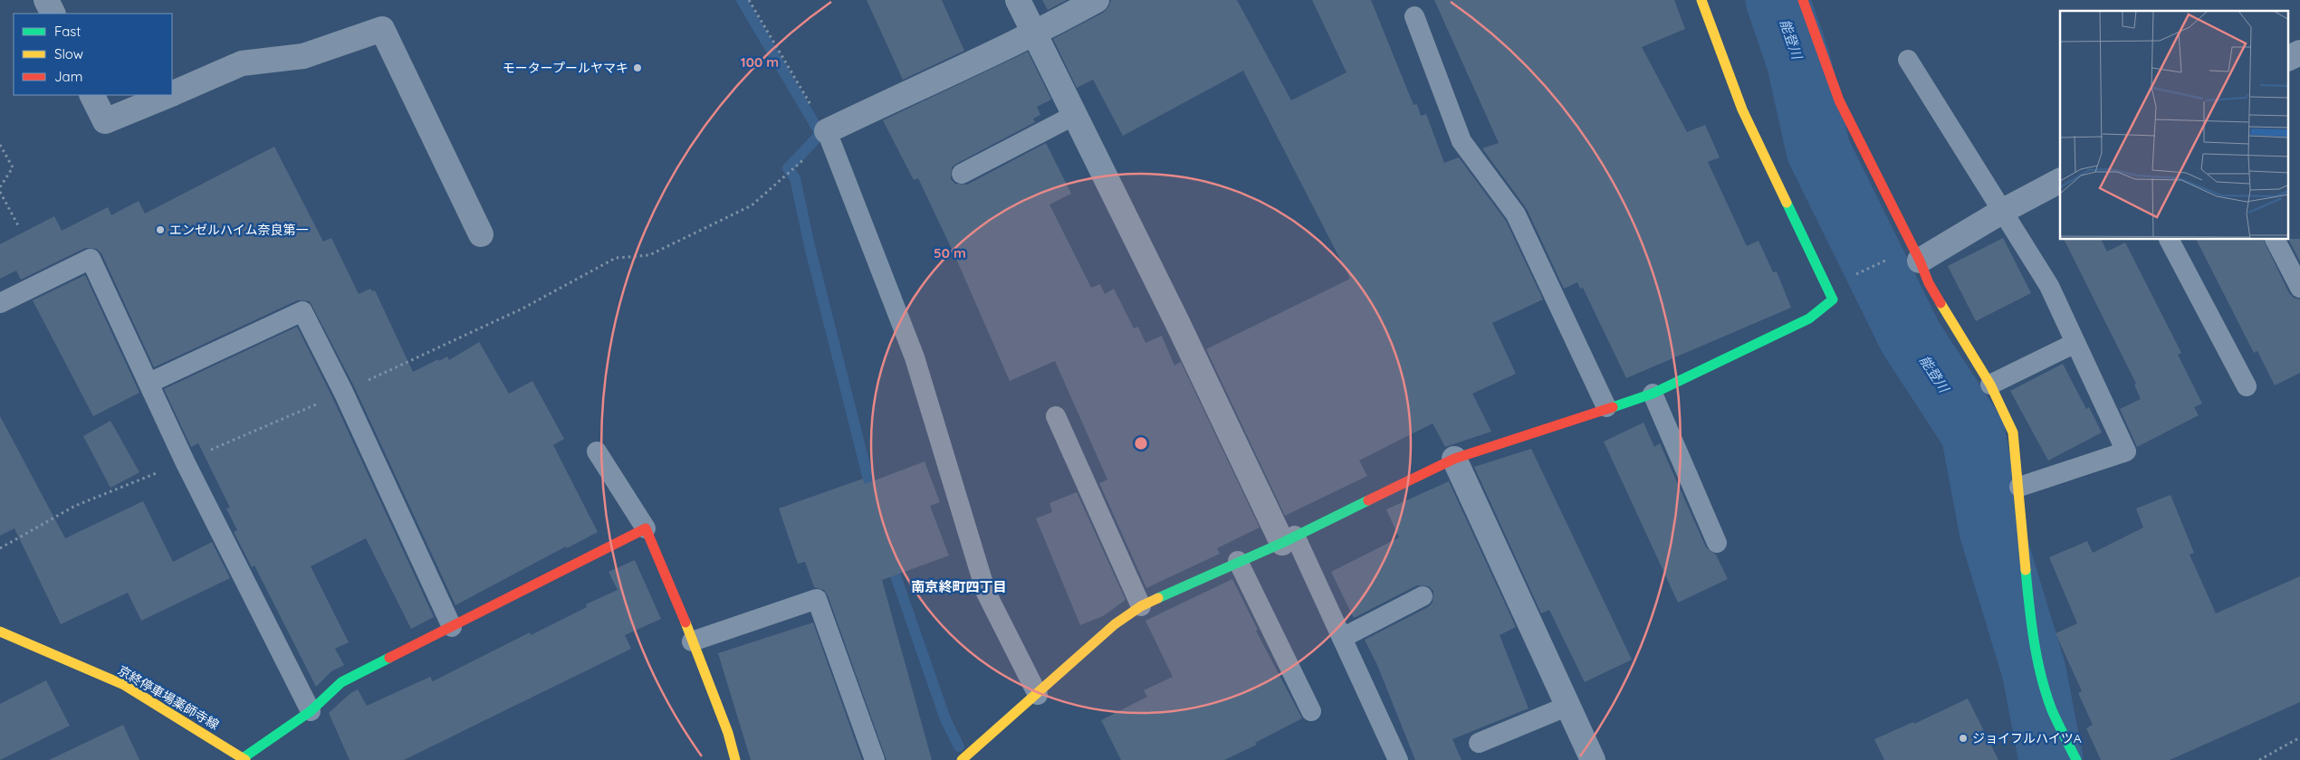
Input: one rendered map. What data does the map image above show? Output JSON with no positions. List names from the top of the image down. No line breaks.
{"streets":{"street":["京終停車場薬師寺線"]},"districts":["南京終町四丁目"],"water":["能登川"],"places":["モータープールヤマキ","エンゼルハイム奈良第一","ジョイフルハイツA"],"legend":["Fast","Slow","Jam"],"rings":["100 m","50 m"]}
